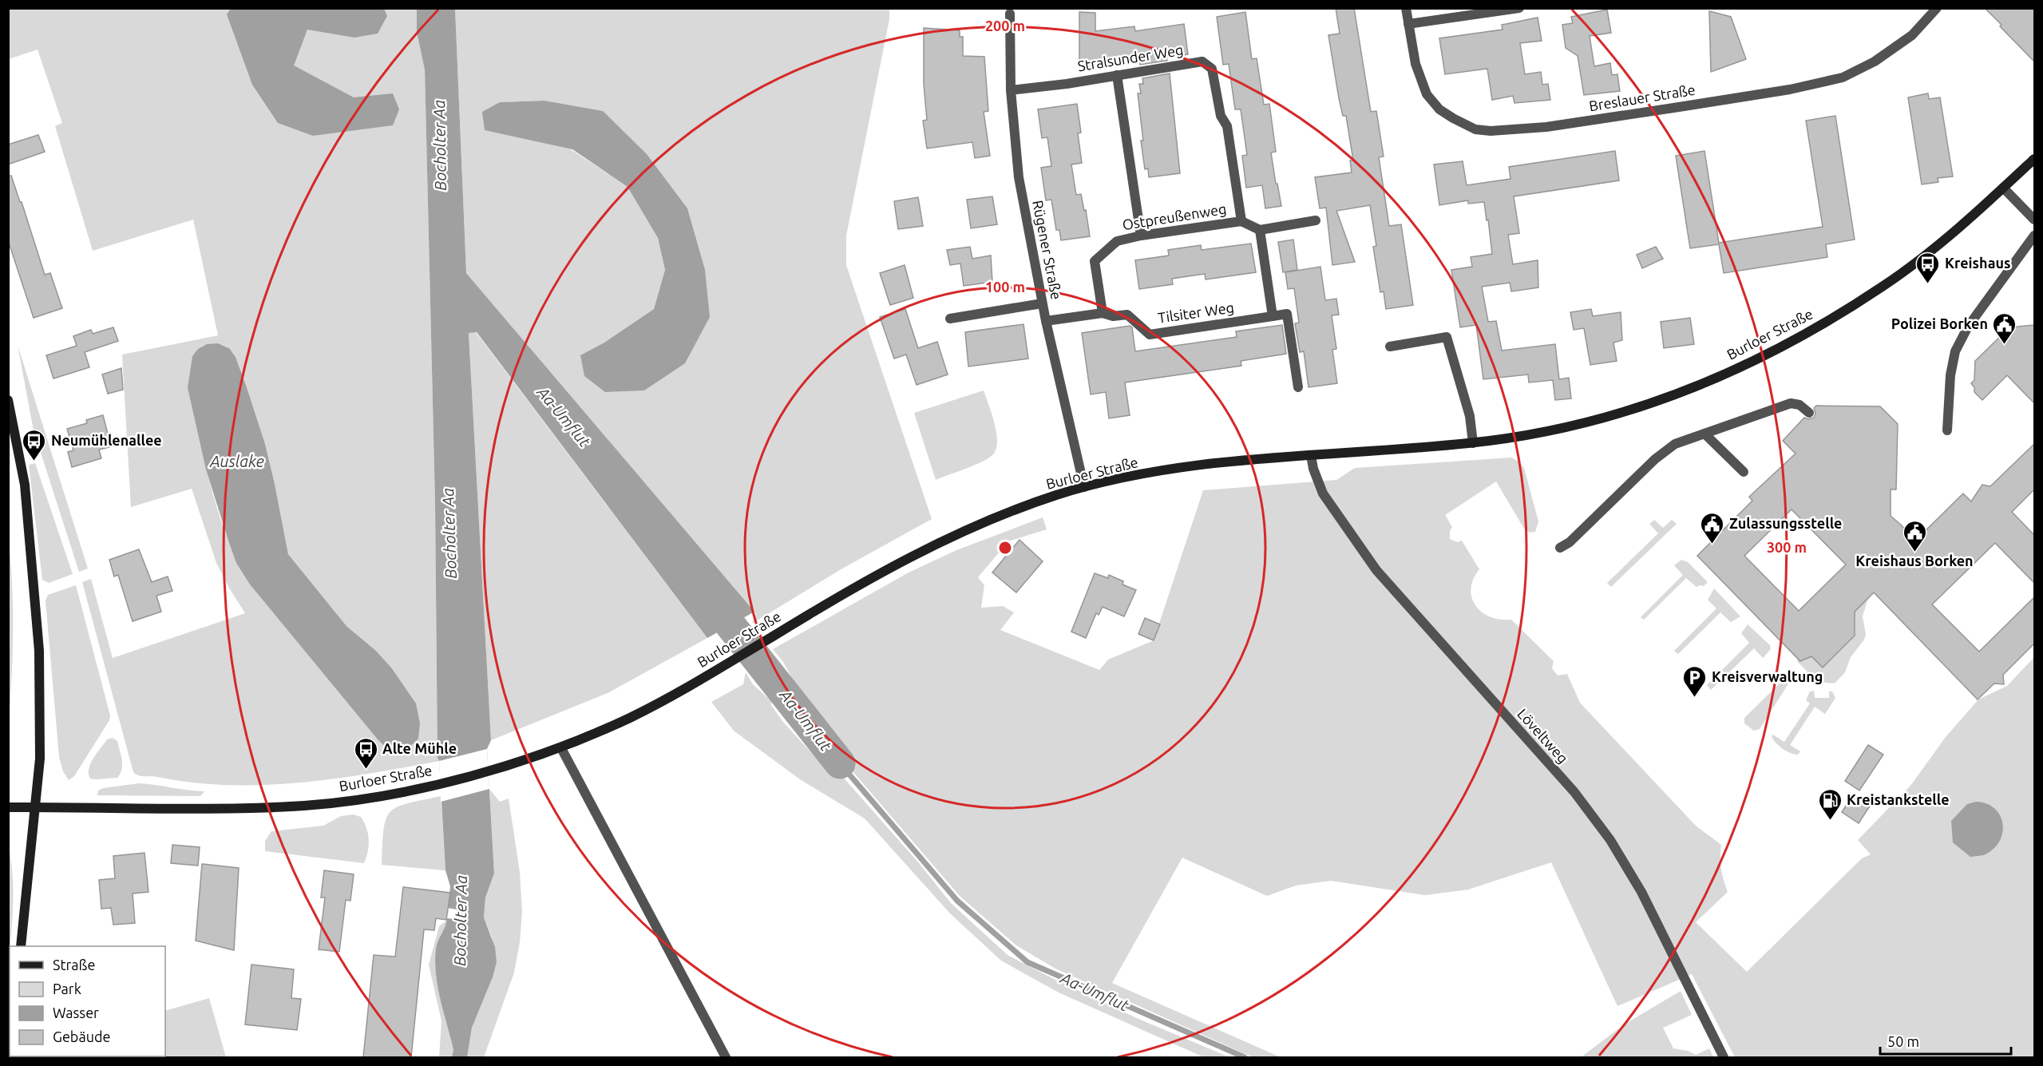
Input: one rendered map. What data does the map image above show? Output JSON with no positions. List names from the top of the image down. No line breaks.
{"streets":{"main road":["Burloer Straße"],"street":["Stralsunder Weg","Breslauer Straße","Ostpreußenweg","Rügener Straße","Tilsiter Weg","Löveltweg"]},"crossings":[["Stralsunder Weg","Ostpreußenweg"],["Stralsunder Weg","Rügener Straße"],["Ostpreußenweg","Tilsiter Weg"],["Rügener Straße","Burloer Straße"],["Burloer Straße","Löveltweg"]],"water":["Bocholter Aa","Aa-Umflut","Auslake"],"places":{"bus stop":["Kreishaus","Neumühlenallee","Alte Mühle"],"public building":["Polizei Borken","Zulassungsstelle","Kreishaus Borken"],"parking":["Kreisverwaltung"],"fuel station":["Kreistankstelle"]},"legend":["Straße","Park","Wasser","Gebäude"],"scale_bar":"50 m","rings":["200 m","100 m","300 m"]}
